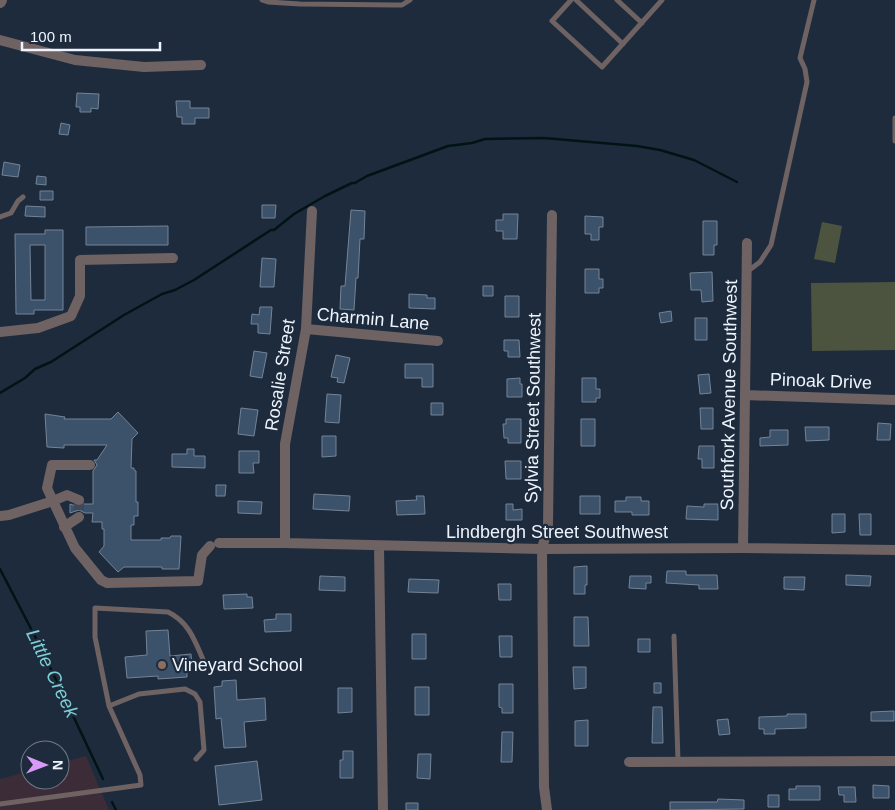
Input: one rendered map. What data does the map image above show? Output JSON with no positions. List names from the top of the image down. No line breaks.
{"streets":{"street":["Charmin Lane","Rosalie Street","Pinoak Drive","Southfork Avenue Southwest","Sylvia Street Southwest","Lindbergh Street Southwest"]},"crossings":[["Charmin Lane","Rosalie Street"],["Rosalie Street","Lindbergh Street Southwest"],["Pinoak Drive","Southfork Avenue Southwest"],["Southfork Avenue Southwest","Lindbergh Street Southwest"],["Sylvia Street Southwest","Lindbergh Street Southwest"]],"water":["Little Creek"],"places":["Vineyard School"],"scale_bar":"100 m","north":"right"}
